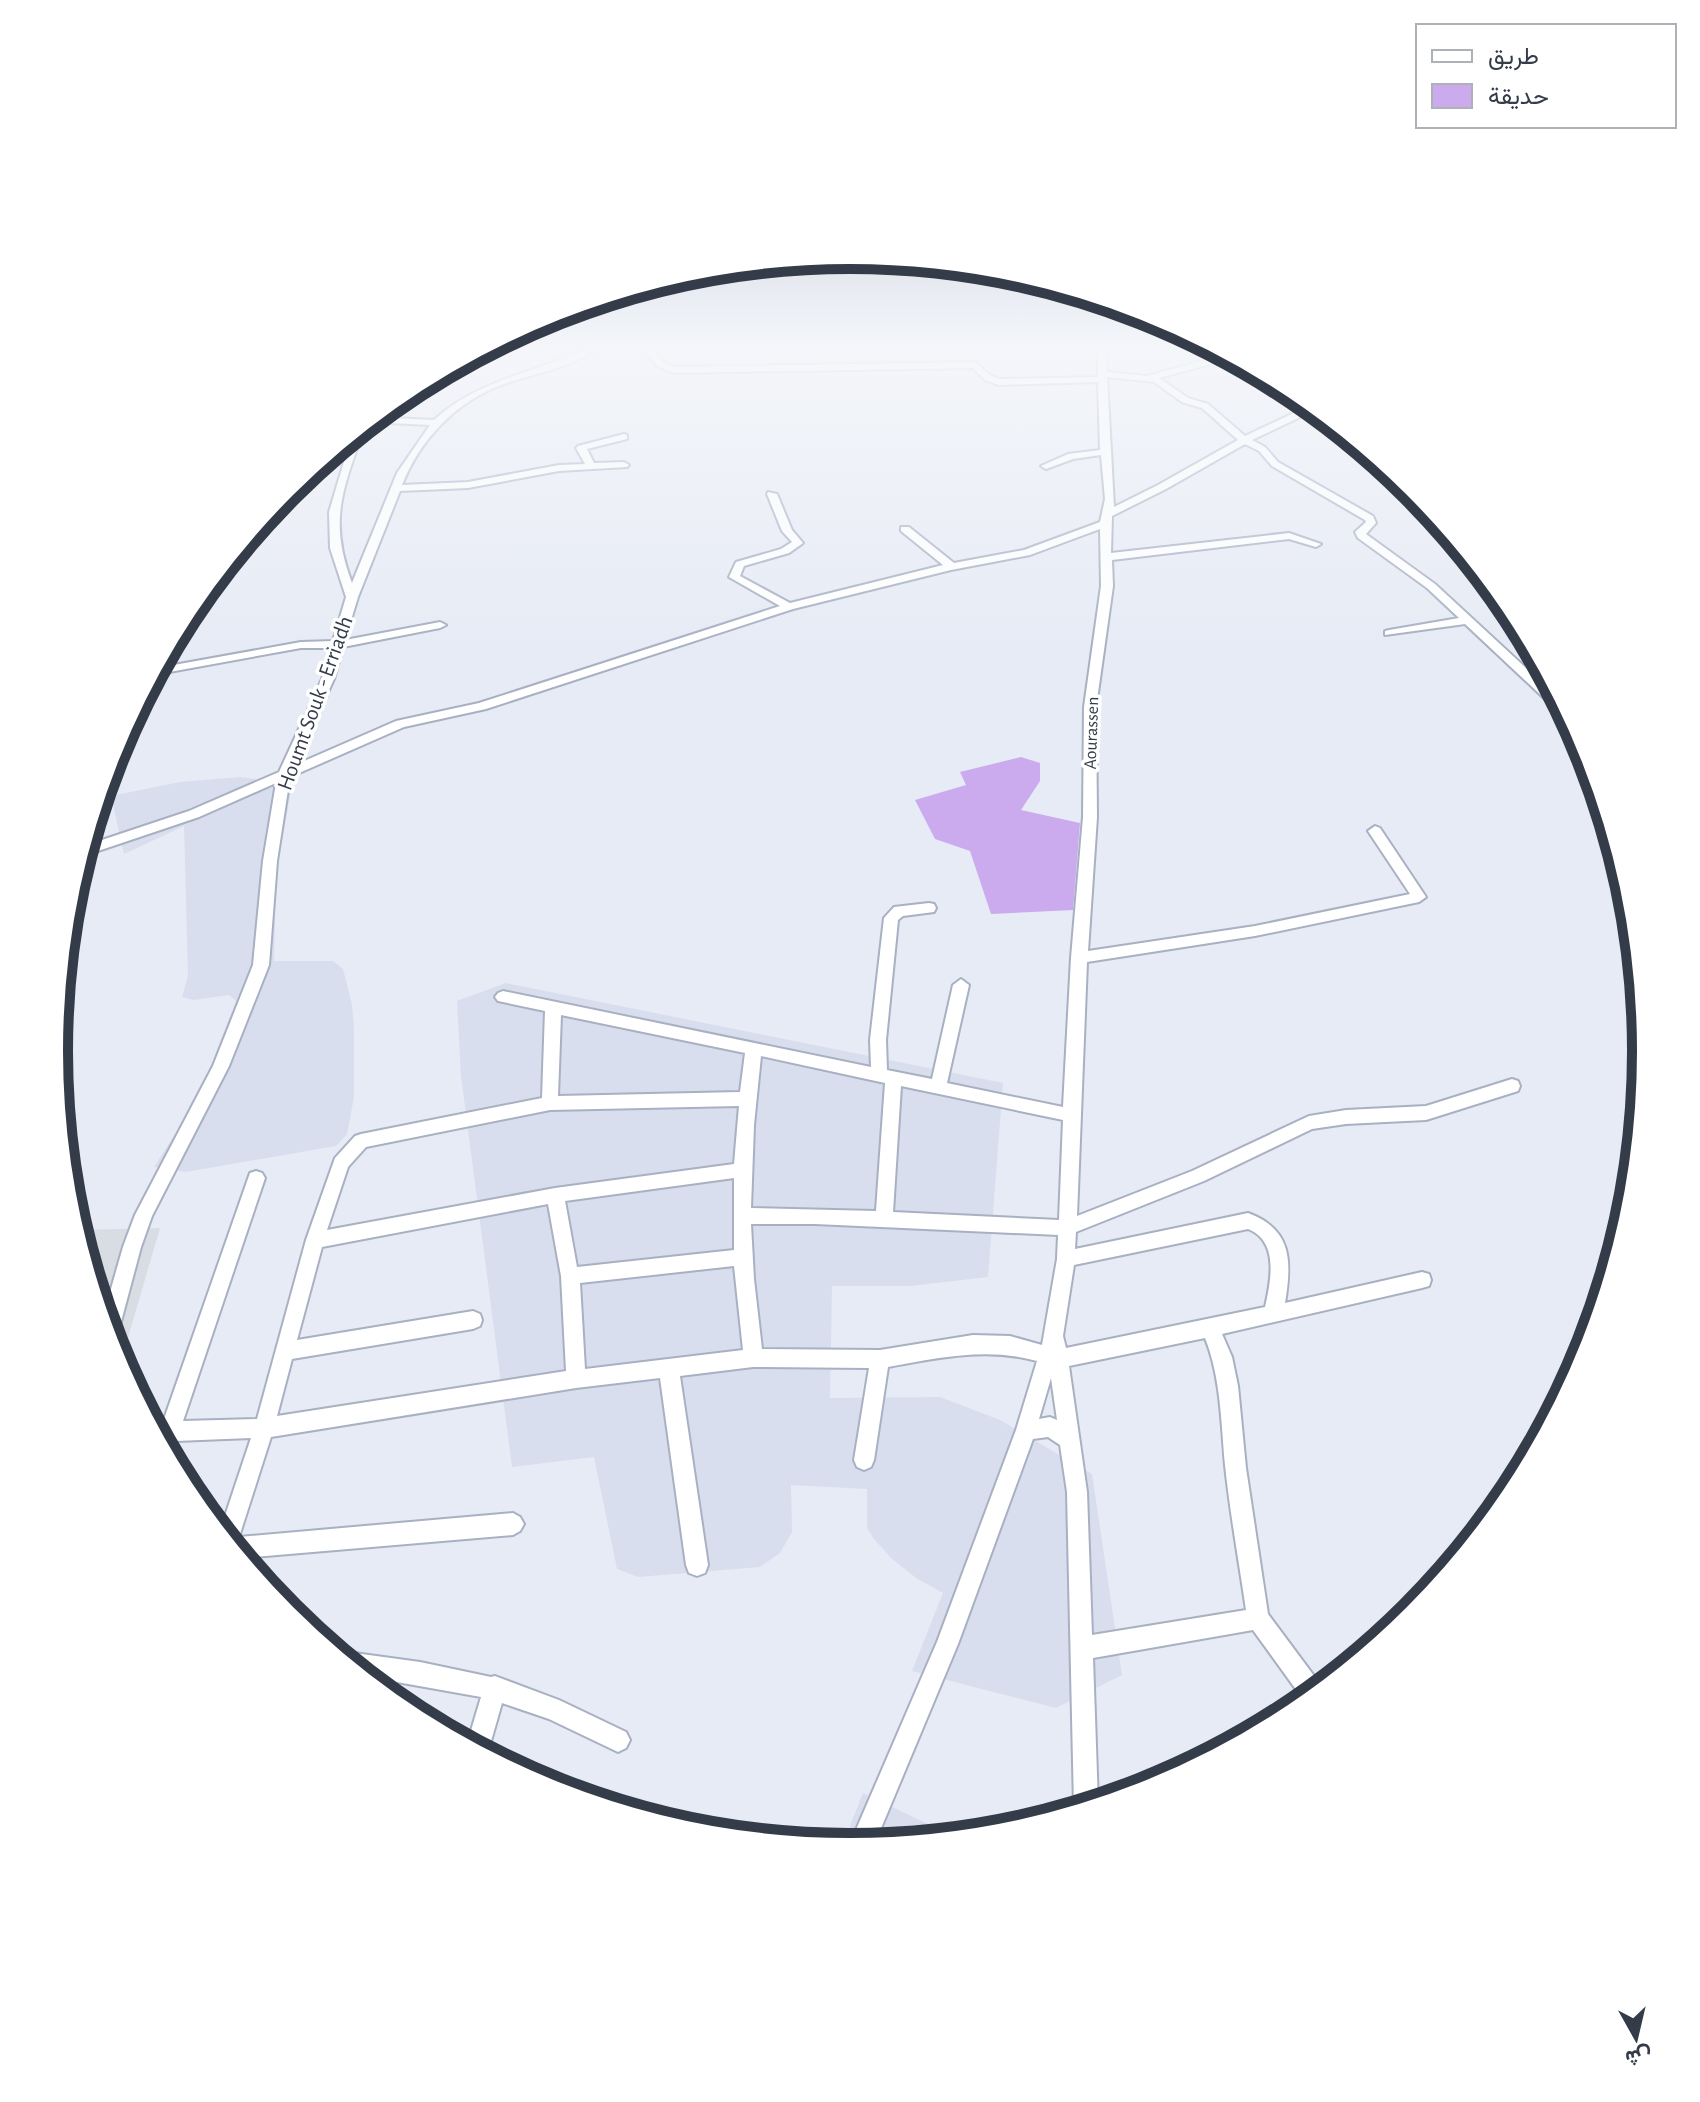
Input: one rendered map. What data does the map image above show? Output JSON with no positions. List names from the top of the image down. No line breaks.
{"streets":{"street":["Houmt Souk - Erriadh","Aourassen"]},"legend":["طريق","حديقة"],"north":"bottom"}
